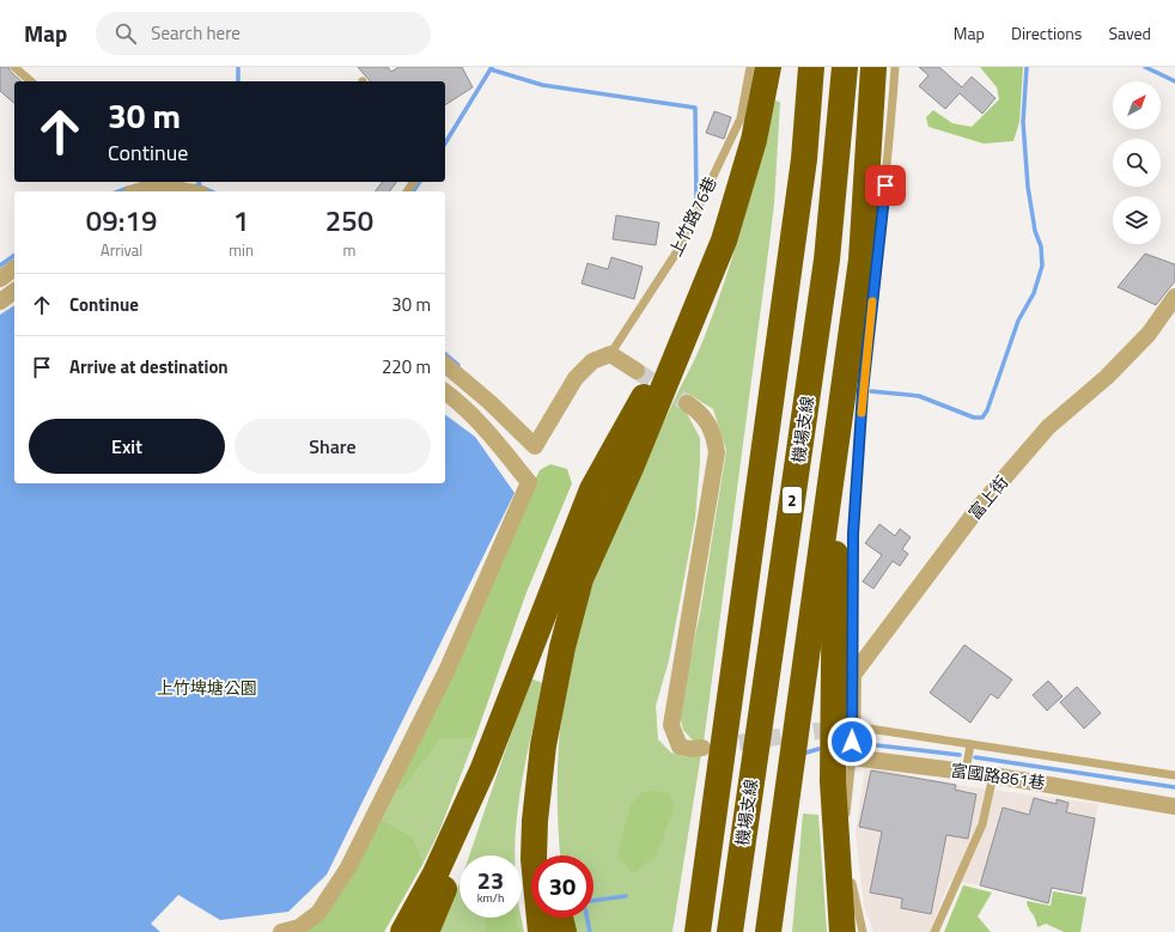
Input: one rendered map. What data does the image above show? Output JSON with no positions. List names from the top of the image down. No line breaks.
{"streets":{"highway":["機場支線","2"],"street":["富上街","富國路861巷"],"lane":["上竹路76巷"]},"parks":["上竹埤塘公園"],"north":"top right","page":{"header":"Map","search":"Search here","nav":["Map","Directions","Saved"],"turn":["30 m","Continue"],"eta":["09:19","Arrival","1","min","250","m"],"list":[{"name":"Continue","value":"30 m"},{"name":"Arrive at destination","value":"220 m"}],"buttons":["Exit","Share"],"speed":"23 km/h","limit":"30"}}
